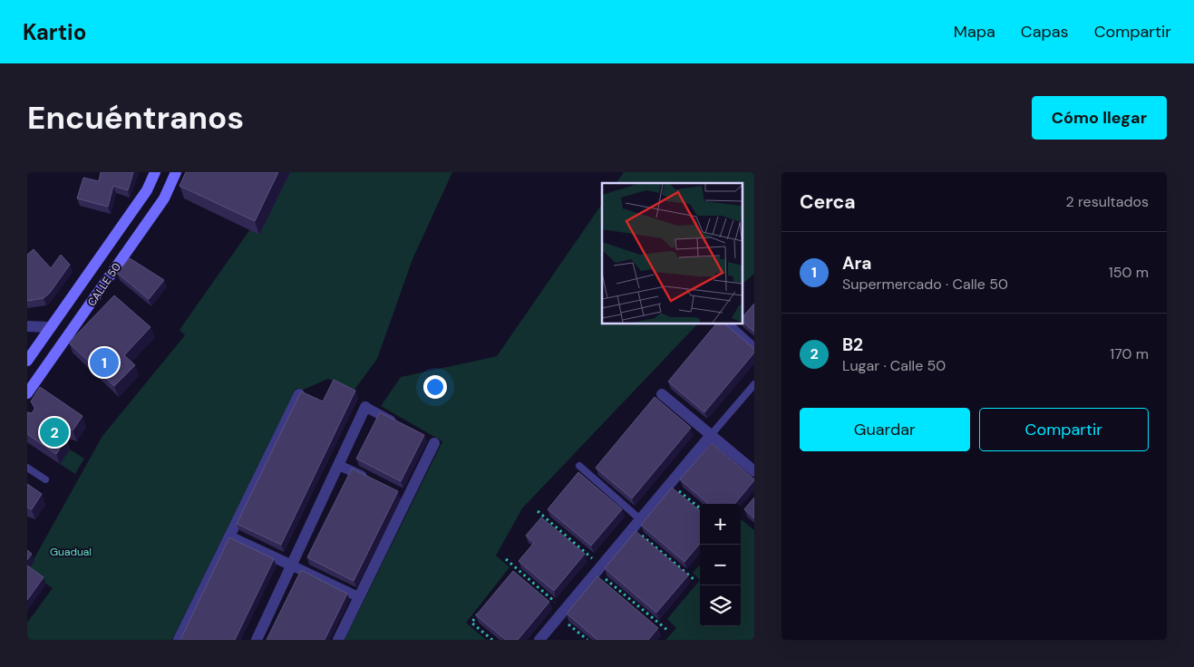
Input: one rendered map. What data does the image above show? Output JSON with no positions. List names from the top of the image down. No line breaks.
{"streets":{"main road":["CALLE 50"]},"parks":["Guadual"],"page":{"header":"Kartio","nav":["Mapa","Capas","Compartir"],"buttons":["Cómo llegar",["Guardar","Compartir"]],"title":"Encuéntranos","heading":["Cerca","2 resultados"],"list":[{"mark":"1","name":"Ara","note":"Supermercado · Calle 50","value":"150 m"},{"mark":"2","name":"B2","note":"Lugar · Calle 50","value":"170 m"}],"pins":["1","2"],"map_buttons":["+","−"]}}
